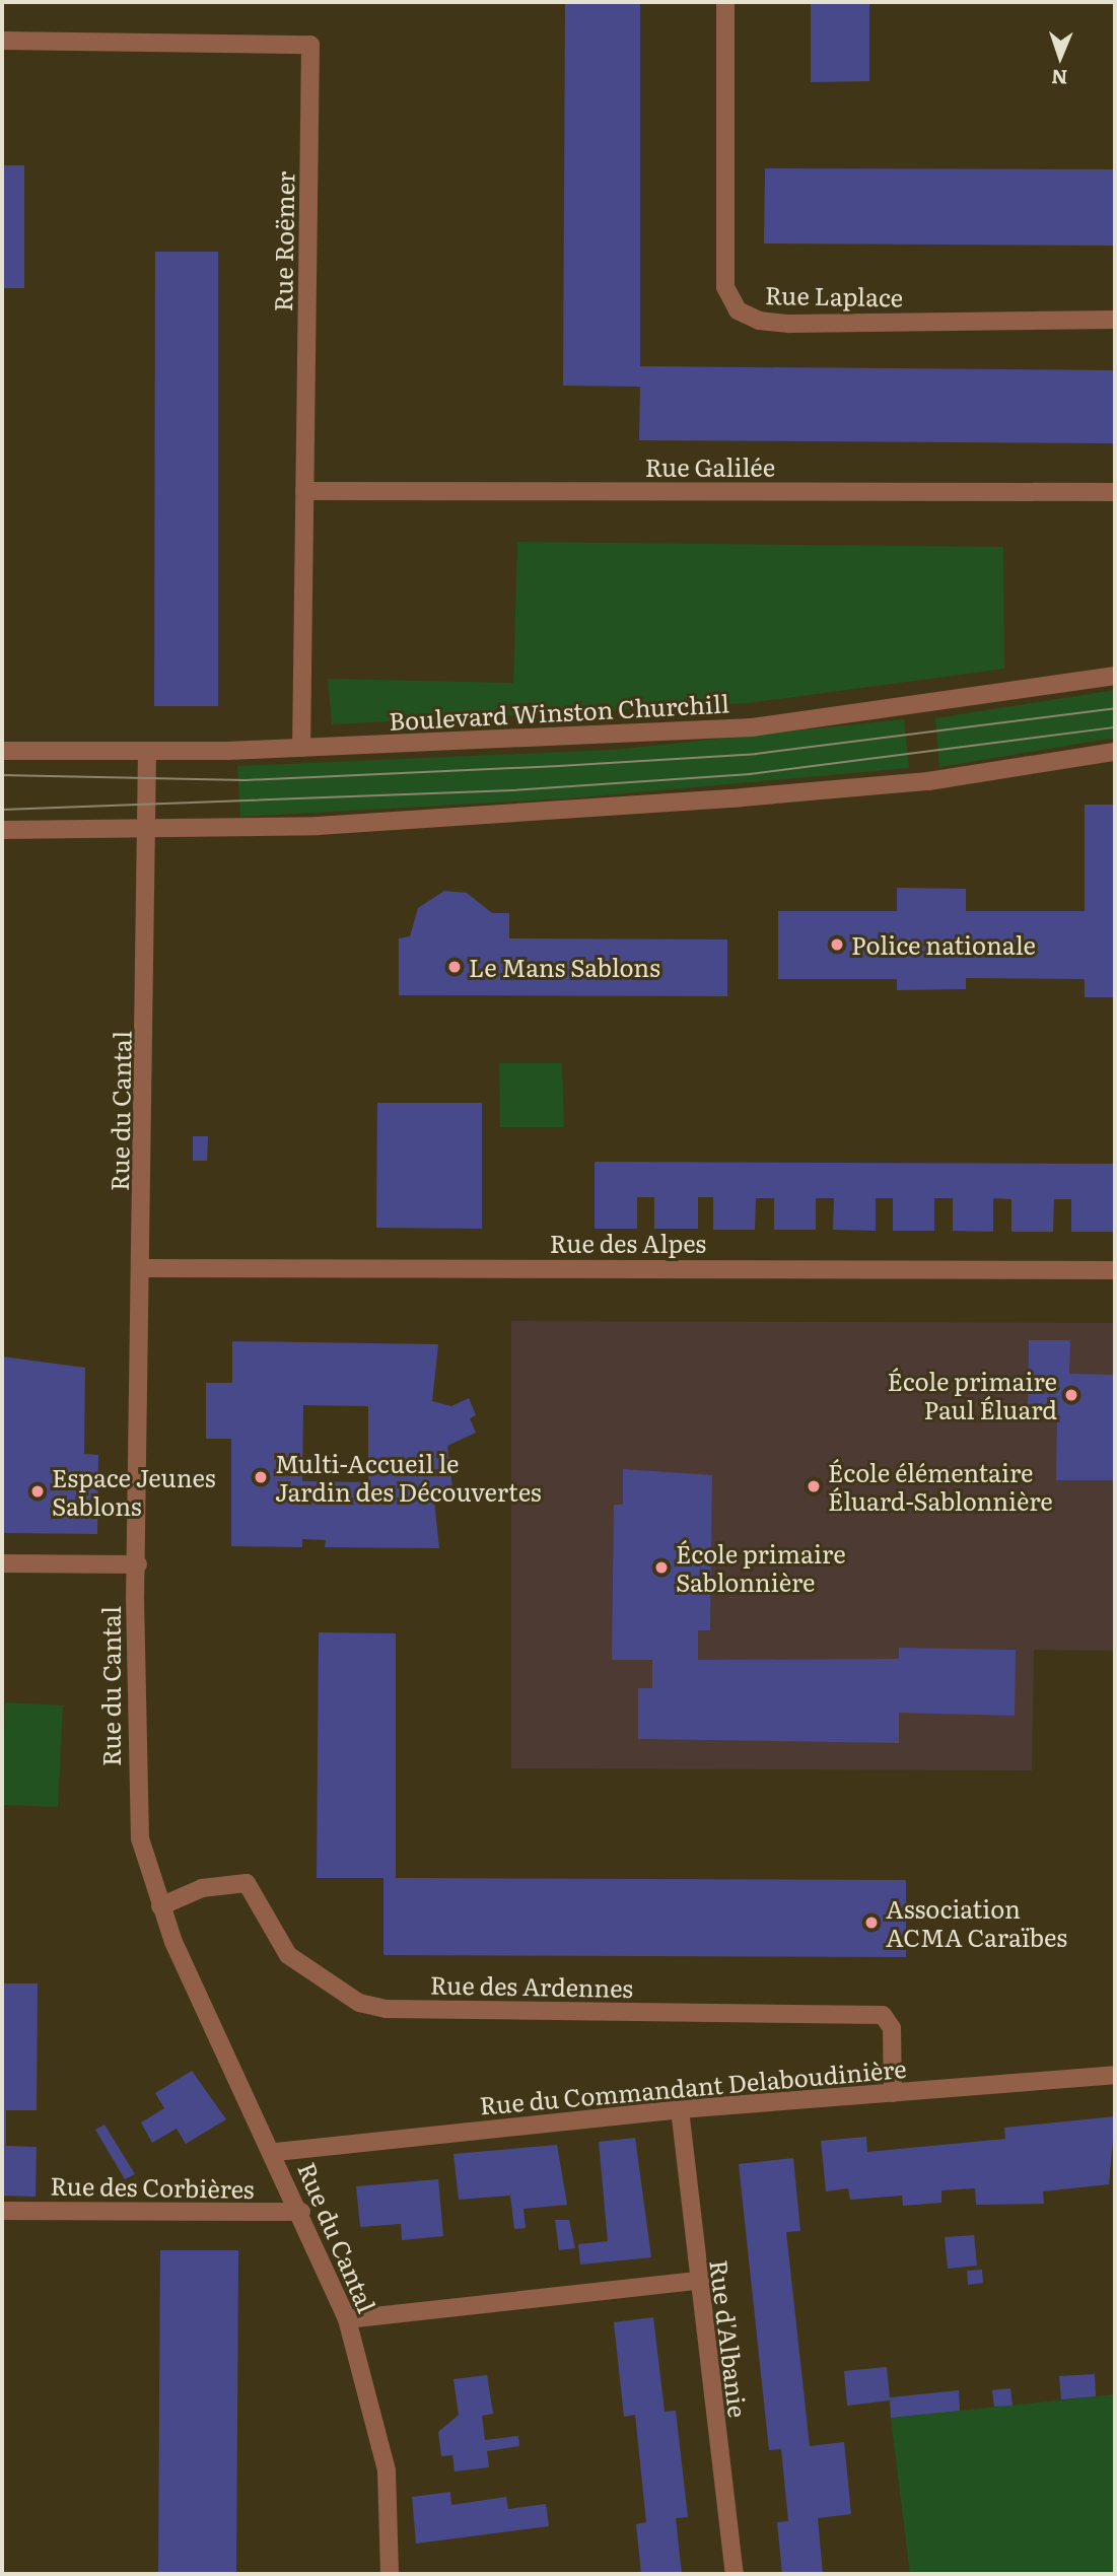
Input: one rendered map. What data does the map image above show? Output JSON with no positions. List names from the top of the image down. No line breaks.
{"streets":{"street":["Rue Roëmer","Rue Laplace","Rue Galilée","Boulevard Winston Churchill","Rue du Cantal","Rue des Alpes","Rue des Ardennes","Rue du Commandant Delaboudinière","Rue des Corbières","Rue d'Albanie"]},"crossings":[["Rue Roëmer","Rue Galilée"],["Rue Roëmer","Boulevard Winston Churchill"],["Boulevard Winston Churchill","Rue du Cantal"],["Rue du Cantal","Rue des Alpes"],["Rue du Cantal","Rue des Ardennes"],["Rue du Cantal","Rue du Commandant Delaboudinière"],["Rue du Cantal","Rue des Corbières"],["Rue des Ardennes","Rue du Commandant Delaboudinière"],["Rue du Commandant Delaboudinière","Rue d'Albanie"]],"places":["Police nationale","Le Mans Sablons","École primaire Paul Éluard","Multi-Accueil le Jardin des Découvertes","École élémentaire Éluard-Sablonnière","Espace Jeunes Sablons","École primaire Sablonnière","Association ACMA Caraïbes"],"north":"bottom"}
